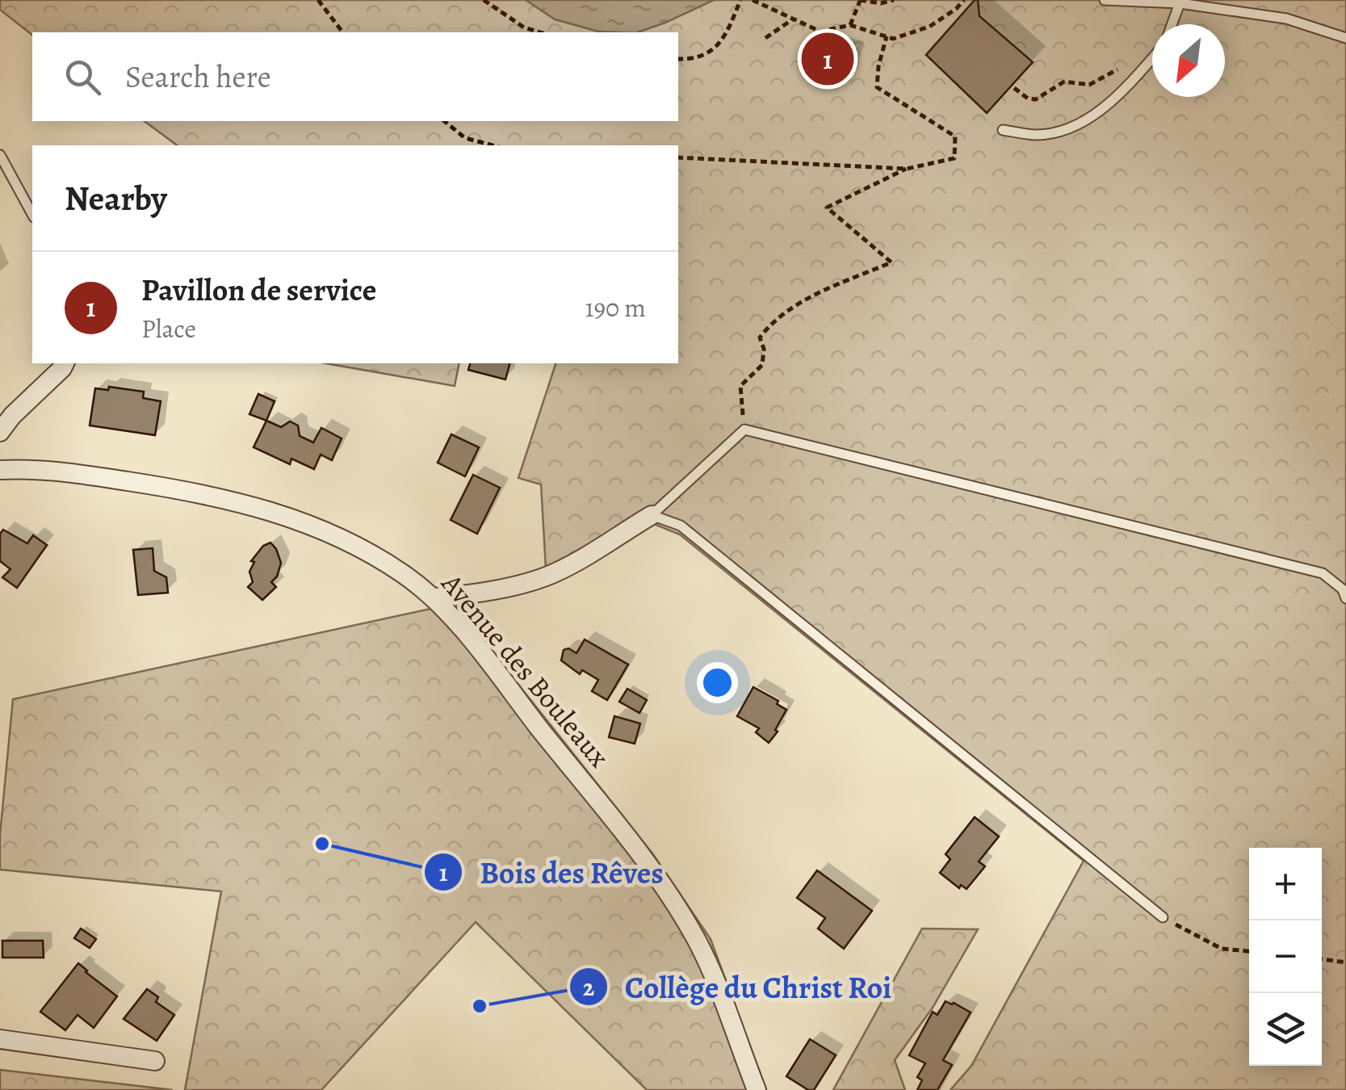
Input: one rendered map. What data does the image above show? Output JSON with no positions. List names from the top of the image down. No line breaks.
{"streets":{"street":["Avenue des Bouleaux"]},"places":["Bois des Rêves","Collège du Christ Roi"],"north":"bottom left","page":{"pins":"1","search":"Search here","heading":"Nearby","list":[{"mark":"1","name":"Pavillon de service","note":"Place","value":"190 m"}],"map_buttons":["+","−"]}}
